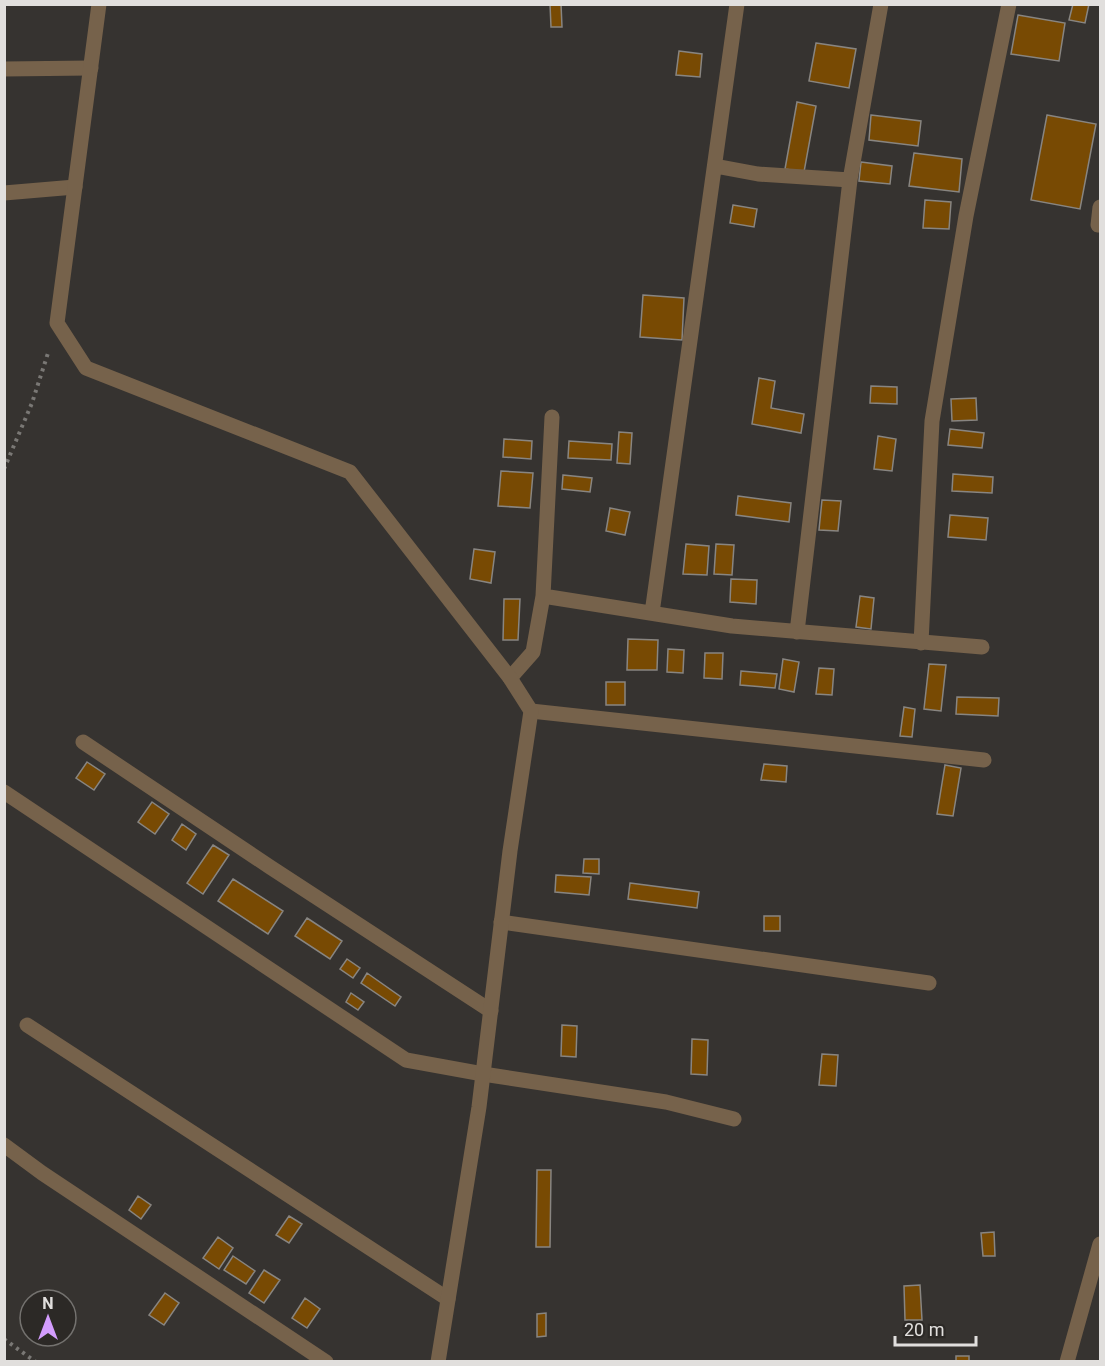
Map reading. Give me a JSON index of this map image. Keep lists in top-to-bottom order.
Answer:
{
  "scale_bar": "20 m",
  "north": "top"
}
